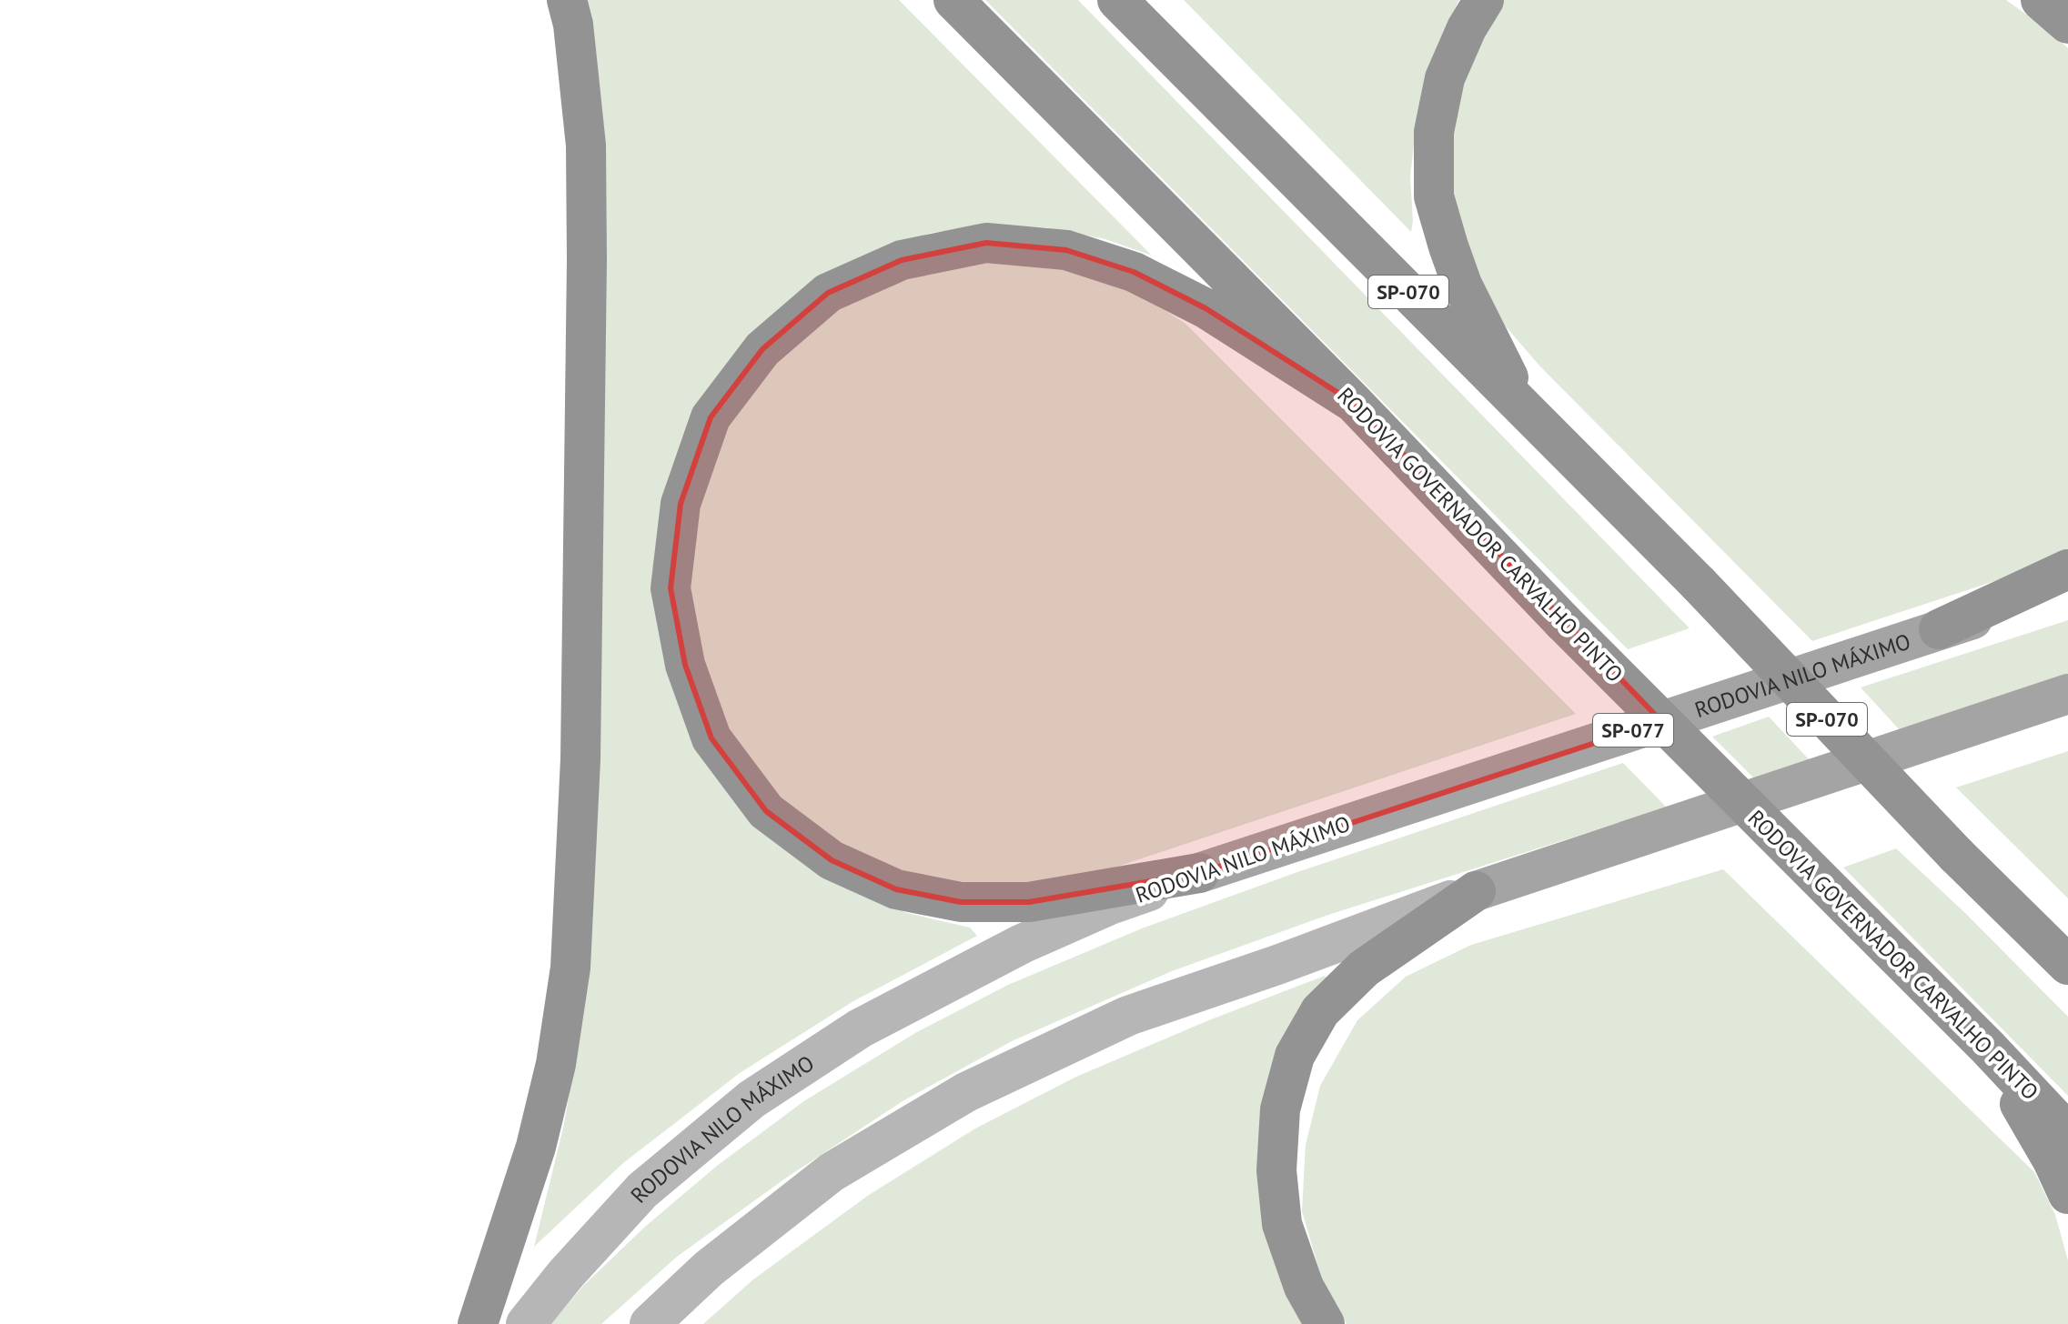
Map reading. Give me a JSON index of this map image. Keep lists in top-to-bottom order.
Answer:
{
  "streets": {
    "highway": ["SP-070", "RODOVIA GOVERNADOR CARVALHO PINTO"],
    "main road": ["RODOVIA NILO MÁXIMO", "SP-077"]
  }
}
